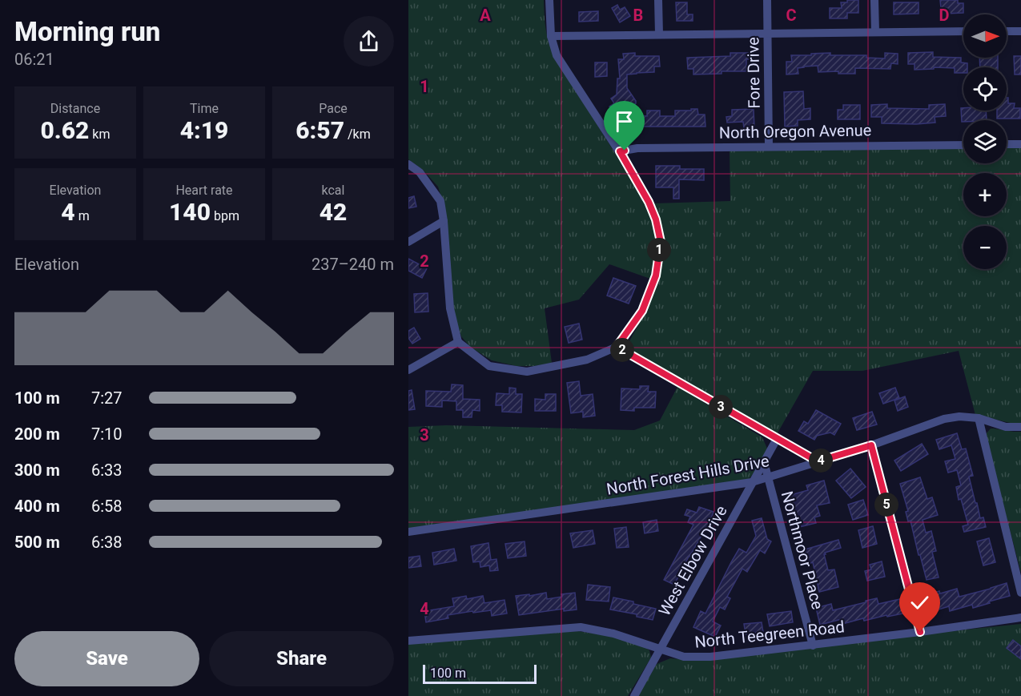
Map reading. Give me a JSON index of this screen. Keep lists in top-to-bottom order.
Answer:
{
  "streets": {
    "street": [
      "Fore Drive",
      "North Oregon Avenue",
      "North Forest Hills Drive",
      "Northmoor Place",
      "West Elbow Drive",
      "North Teegreen Road"
    ]
  },
  "crossings": [
    ["Fore Drive", "North Oregon Avenue"],
    ["North Forest Hills Drive", "Northmoor Place"],
    ["North Forest Hills Drive", "West Elbow Drive"],
    ["Northmoor Place", "West Elbow Drive"],
    ["Northmoor Place", "North Teegreen Road"],
    ["West Elbow Drive", "North Teegreen Road"]
  ],
  "scale_bar": "100 m",
  "north": "right",
  "page": {
    "heading": ["Morning run", "06:21"],
    "map_buttons": ["+", "−"],
    "stats": [
      ["Distance", "0.62 km"],
      ["Time", "4:19"],
      ["Pace", "6:57 /km"],
      ["Elevation", "4 m"],
      ["Heart rate", "140 bpm"],
      ["kcal", "42"]
    ],
    "pins": [
      "1",
      "2",
      "3",
      "4",
      "5"
    ],
    "chart": ["Elevation", "237–240 m"],
    "list": [
      {
        "name": "100 m",
        "note": "7:27"
      },
      {
        "name": "200 m",
        "note": "7:10"
      },
      {
        "name": "300 m",
        "note": "6:33"
      },
      {
        "name": "400 m",
        "note": "6:58"
      },
      {
        "name": "500 m",
        "note": "6:38"
      }
    ],
    "buttons": ["Save", "Share"],
    "scale": "100 m"
  },
  "grid": {
    "columns": [
      "A",
      "B",
      "C",
      "D"
    ],
    "rows": [
      "1",
      "2",
      "3",
      "4"
    ]
  }
}
